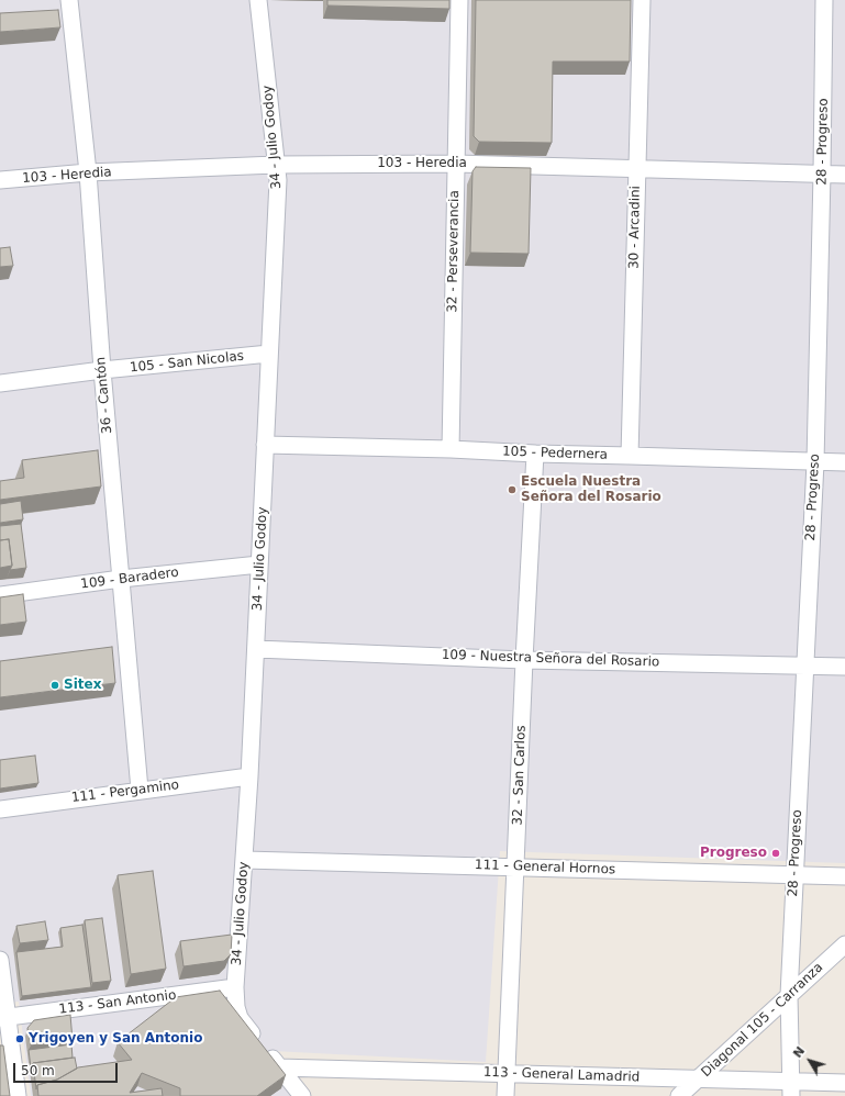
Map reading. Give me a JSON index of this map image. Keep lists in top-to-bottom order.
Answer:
{
  "streets": {
    "street": [
      "34 - Julio Godoy",
      "28 - Progreso",
      "103 - Heredia",
      "30 - Arcadini",
      "32 - Perseverancia",
      "105 - San Nicolas",
      "36 - Cantón",
      "105 - Pedernera",
      "109 - Baradero",
      "109 - Nuestra Señora del Rosario",
      "32 - San Carlos",
      "111 - Pergamino",
      "111 - General Hornos",
      "113 - San Antonio",
      "Diagonal 105 - Carranza",
      "113 - General Lamadrid"
    ]
  },
  "crossings": [
    ["34 - Julio Godoy", "103 - Heredia"],
    ["34 - Julio Godoy", "105 - San Nicolas"],
    ["34 - Julio Godoy", "105 - Pedernera"],
    ["34 - Julio Godoy", "109 - Baradero"],
    ["34 - Julio Godoy", "109 - Nuestra Señora del Rosario"],
    ["34 - Julio Godoy", "111 - Pergamino"],
    ["34 - Julio Godoy", "111 - General Hornos"],
    ["34 - Julio Godoy", "113 - San Antonio"],
    ["34 - Julio Godoy", "113 - General Lamadrid"],
    ["28 - Progreso", "103 - Heredia"],
    ["28 - Progreso", "105 - Pedernera"],
    ["28 - Progreso", "109 - Nuestra Señora del Rosario"],
    ["28 - Progreso", "111 - General Hornos"],
    ["28 - Progreso", "Diagonal 105 - Carranza"],
    ["28 - Progreso", "113 - General Lamadrid"],
    ["103 - Heredia", "30 - Arcadini"],
    ["103 - Heredia", "32 - Perseverancia"],
    ["103 - Heredia", "36 - Cantón"],
    ["30 - Arcadini", "105 - Pedernera"],
    ["32 - Perseverancia", "105 - Pedernera"],
    ["105 - San Nicolas", "36 - Cantón"],
    ["36 - Cantón", "109 - Baradero"],
    ["36 - Cantón", "111 - Pergamino"],
    ["105 - Pedernera", "32 - San Carlos"],
    ["109 - Nuestra Señora del Rosario", "32 - San Carlos"],
    ["32 - San Carlos", "111 - General Hornos"],
    ["32 - San Carlos", "113 - General Lamadrid"],
    ["Diagonal 105 - Carranza", "113 - General Lamadrid"]
  ],
  "places": [
    "Escuela Nuestra Señora del Rosario",
    "Sitex",
    "Progreso",
    "Yrigoyen y San Antonio"
  ],
  "scale_bar": "50 m",
  "north": "top left"
}
